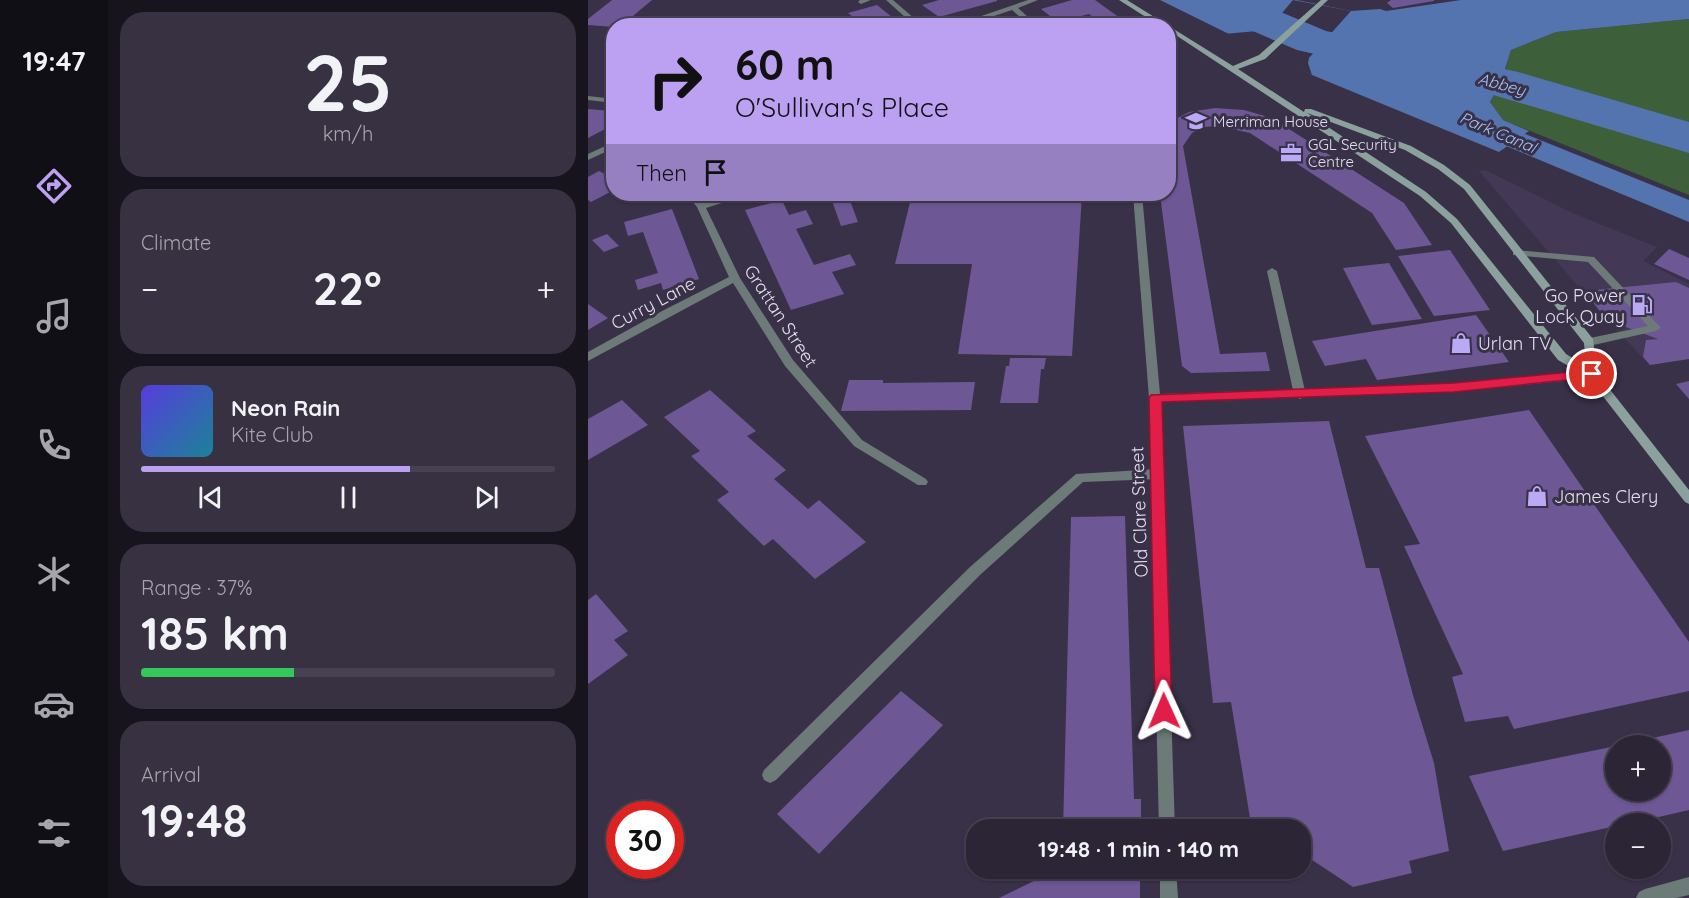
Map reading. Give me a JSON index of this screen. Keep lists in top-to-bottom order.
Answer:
{
  "streets": {
    "street": ["Curry Lane", "Grattan Street", "Old Clare Street"]
  },
  "crossings": [
    ["Curry Lane", "Grattan Street"]
  ],
  "water": ["Abbey", "Park Canal"],
  "places": {
    "school or university": ["Merriman House"],
    "office": ["GGL Security Centre"],
    "fuel station": ["Go Power Lock Quay"],
    "shop": ["Urlan TV", "James Clery"]
  },
  "page": {
    "tabs": "19:47",
    "tile": [
      ["25", "km/h"],
      "Climate",
      ["Range · 37%", "185 km"],
      ["Arrival", "19:48"]
    ],
    "turn": ["60 m", "O'Sullivan's Place"],
    "then": "Then",
    "heat": ["−", "22°", "+"],
    "song": ["Neon Rain", "Kite Club"],
    "map_buttons": ["+", "−"],
    "limit": "30",
    "trip": "19:48 · 1 min · 140 m"
  }
}
